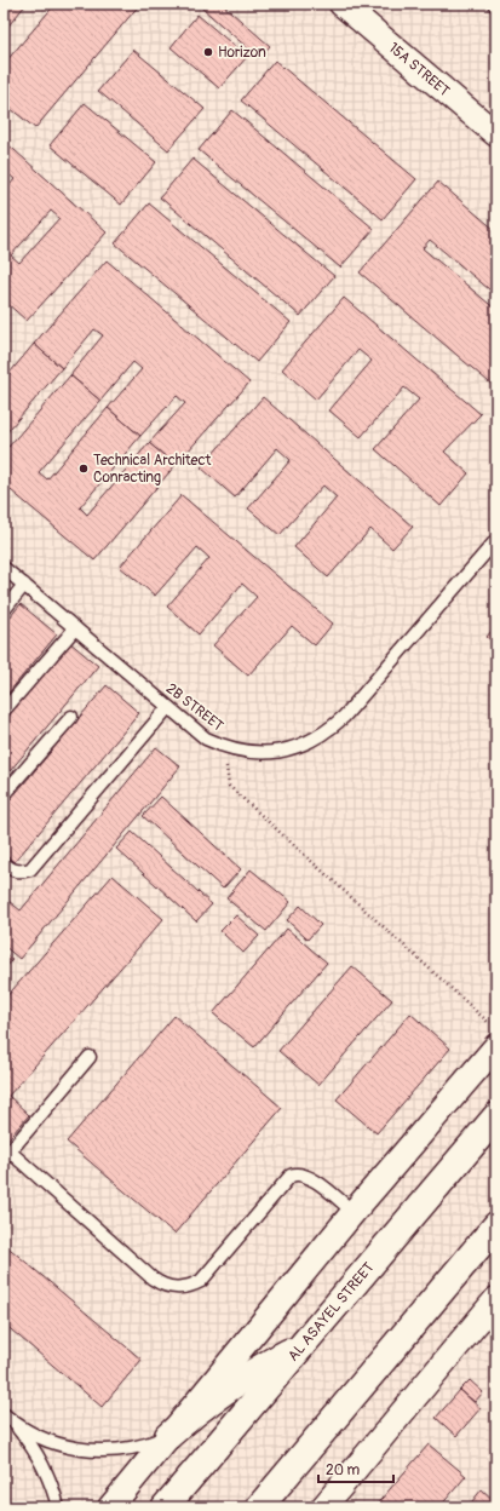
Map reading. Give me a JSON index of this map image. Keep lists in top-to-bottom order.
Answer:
{
  "streets": {
    "main road": ["AL ASAYEL STREET"],
    "street": ["15A STREET"],
    "lane": ["2B STREET"]
  },
  "places": ["Horizon", "Technical Architect Conracting"],
  "scale_bar": "20 m"
}
